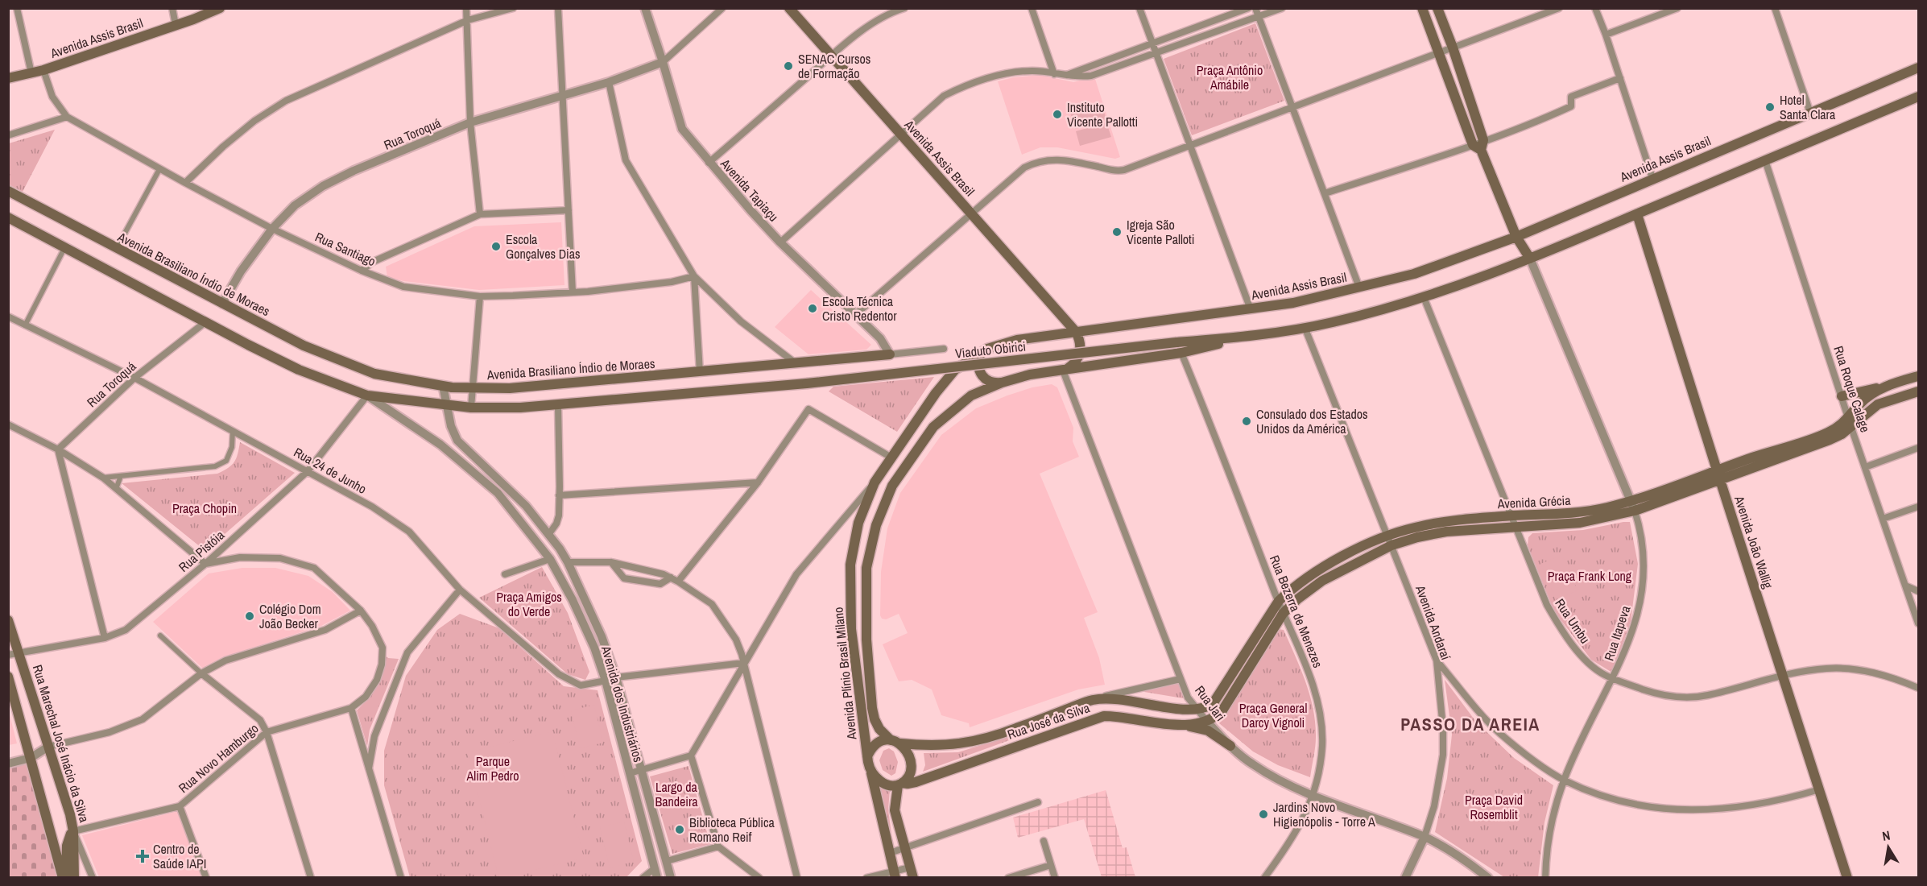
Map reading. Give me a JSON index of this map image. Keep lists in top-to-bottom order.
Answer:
{
  "streets": {
    "main road": [
      "Avenida Assis Brasil",
      "Avenida Brasiliano Índio de Moraes",
      "Viaduto Obirici",
      "Avenida Grécia",
      "Avenida João Wallig",
      "Avenida Plínio Brasil Milano",
      "Rua José da Silva",
      "Rua Marechal José Inácio da Silva"
    ],
    "street": [
      "Rua Toroquá",
      "Avenida Tapiaçu",
      "Rua Santiago",
      "Rua Roque Calage",
      "Rua 24 de Junho",
      "Rua Pistóia",
      "Rua Bezerra de Menezes",
      "Rua Umbu",
      "Avenida Andaraí",
      "Rua Itapeva",
      "Rua Jari",
      "Avenida dos Industriários",
      "Rua Novo Hamburgo"
    ]
  },
  "crossings": [
    ["Avenida Assis Brasil", "Rua Santiago"],
    ["Avenida Assis Brasil", "Avenida Plínio Brasil Milano"],
    ["Rua Toroquá", "Avenida Tapiaçu"],
    ["Rua Toroquá", "Rua Santiago"],
    ["Rua Toroquá", "Avenida Brasiliano Índio de Moraes"],
    ["Rua Toroquá", "Rua 24 de Junho"],
    ["Avenida Tapiaçu", "Avenida Brasiliano Índio de Moraes"],
    ["Avenida Brasiliano Índio de Moraes", "Avenida dos Industriários"],
    ["Rua Roque Calage", "Avenida Grécia"],
    ["Rua 24 de Junho", "Rua Pistóia"],
    ["Rua 24 de Junho", "Avenida dos Industriários"],
    ["Avenida Grécia", "Avenida João Wallig"],
    ["Avenida Grécia", "Rua Bezerra de Menezes"],
    ["Avenida Grécia", "Rua Umbu"],
    ["Avenida Grécia", "Avenida Andaraí"],
    ["Avenida Grécia", "Rua Itapeva"],
    ["Avenida Grécia", "Rua Jari"],
    ["Avenida Grécia", "Rua José da Silva"],
    ["Avenida João Wallig", "Rua Umbu"],
    ["Rua Pistóia", "Avenida dos Industriários"],
    ["Rua Pistóia", "Rua Marechal José Inácio da Silva"],
    ["Rua Pistóia", "Rua Novo Hamburgo"],
    ["Rua Bezerra de Menezes", "Rua Jari"],
    ["Rua Umbu", "Rua Itapeva"],
    ["Avenida Andaraí", "Rua Jari"],
    ["Avenida Plínio Brasil Milano", "Rua Jari"],
    ["Avenida Plínio Brasil Milano", "Rua José da Silva"],
    ["Rua Jari", "Rua José da Silva"],
    ["Rua Marechal José Inácio da Silva", "Rua Novo Hamburgo"]
  ],
  "districts": ["PASSO DA AREIA"],
  "parks": [
    "Praça Antônio Amábile",
    "Praça Chopin",
    "Praça Frank Long",
    "Praça Amigos do Verde",
    "Praça General Darcy Vignoli",
    "Parque Alim Pedro",
    "Largo da Bandeira",
    "Praça David Rosemblit"
  ],
  "places": {
    "other": [
      "SENAC Cursos de Formação",
      "Hotel Santa Clara",
      "Instituto Vicente Pallotti",
      "Igreja São Vicente Palloti",
      "Escola Gonçalves Dias",
      "Escola Técnica Cristo Redentor",
      "Consulado dos Estados Unidos da América",
      "Colégio Dom João Becker",
      "Jardins Novo Higienópolis - Torre A",
      "Biblioteca Pública Romano Reif"
    ],
    "health": ["Centro de Saúde IAPI"]
  },
  "north": "top"
}
